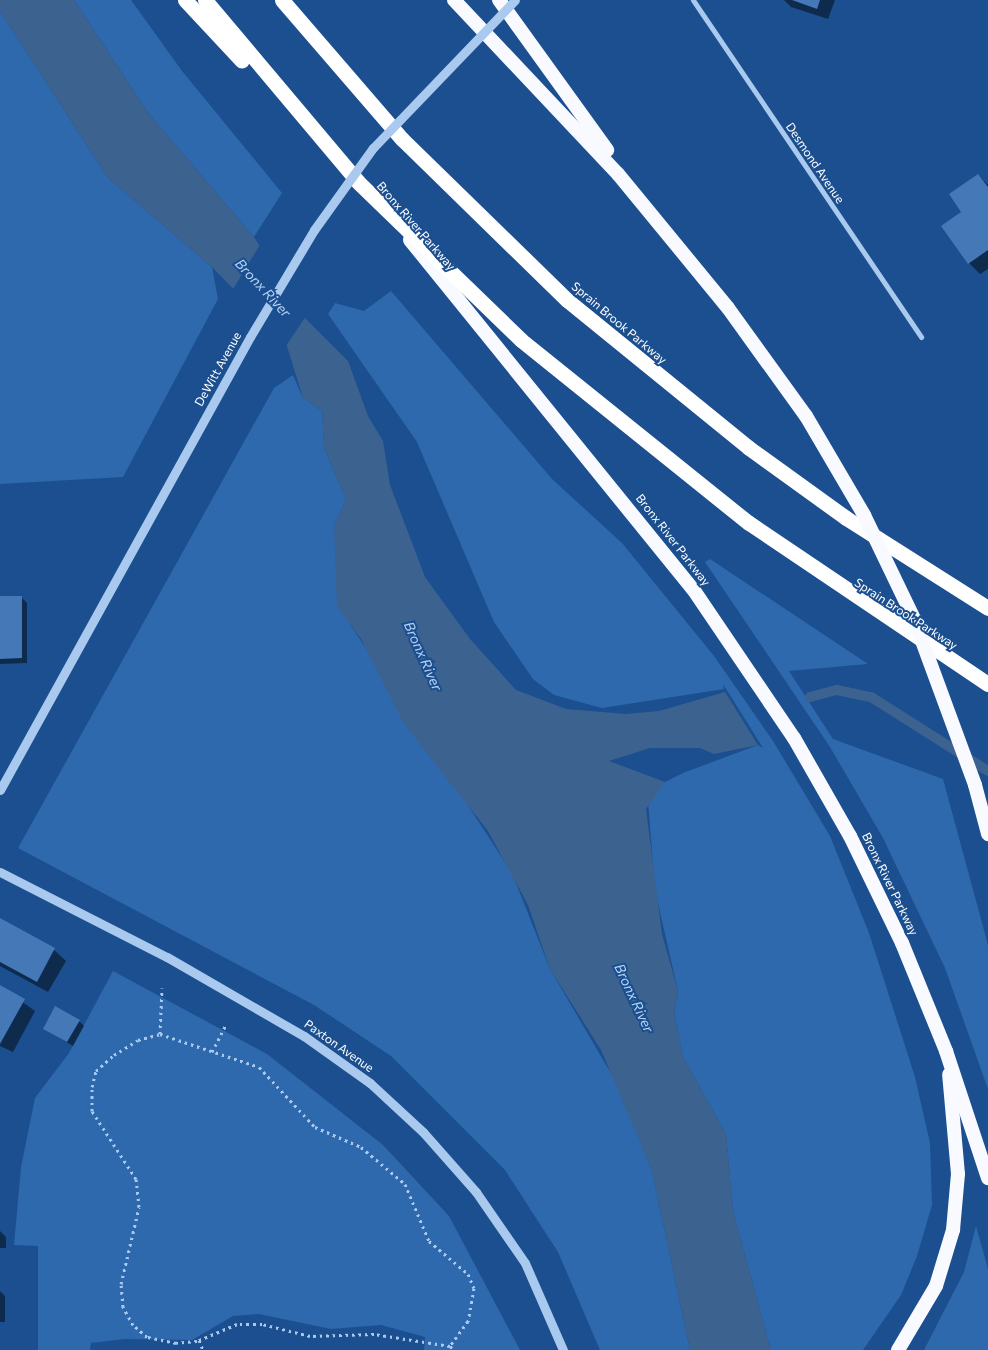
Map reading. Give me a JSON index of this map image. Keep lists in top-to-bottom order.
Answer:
{
  "streets": {
    "highway": ["Bronx River Parkway", "Sprain Brook Parkway"],
    "street": ["Desmond Avenue", "DeWitt Avenue", "Paxton Avenue"]
  },
  "crossings": [
    ["Bronx River Parkway", "Sprain Brook Parkway"]
  ],
  "water": ["Bronx River"]
}
